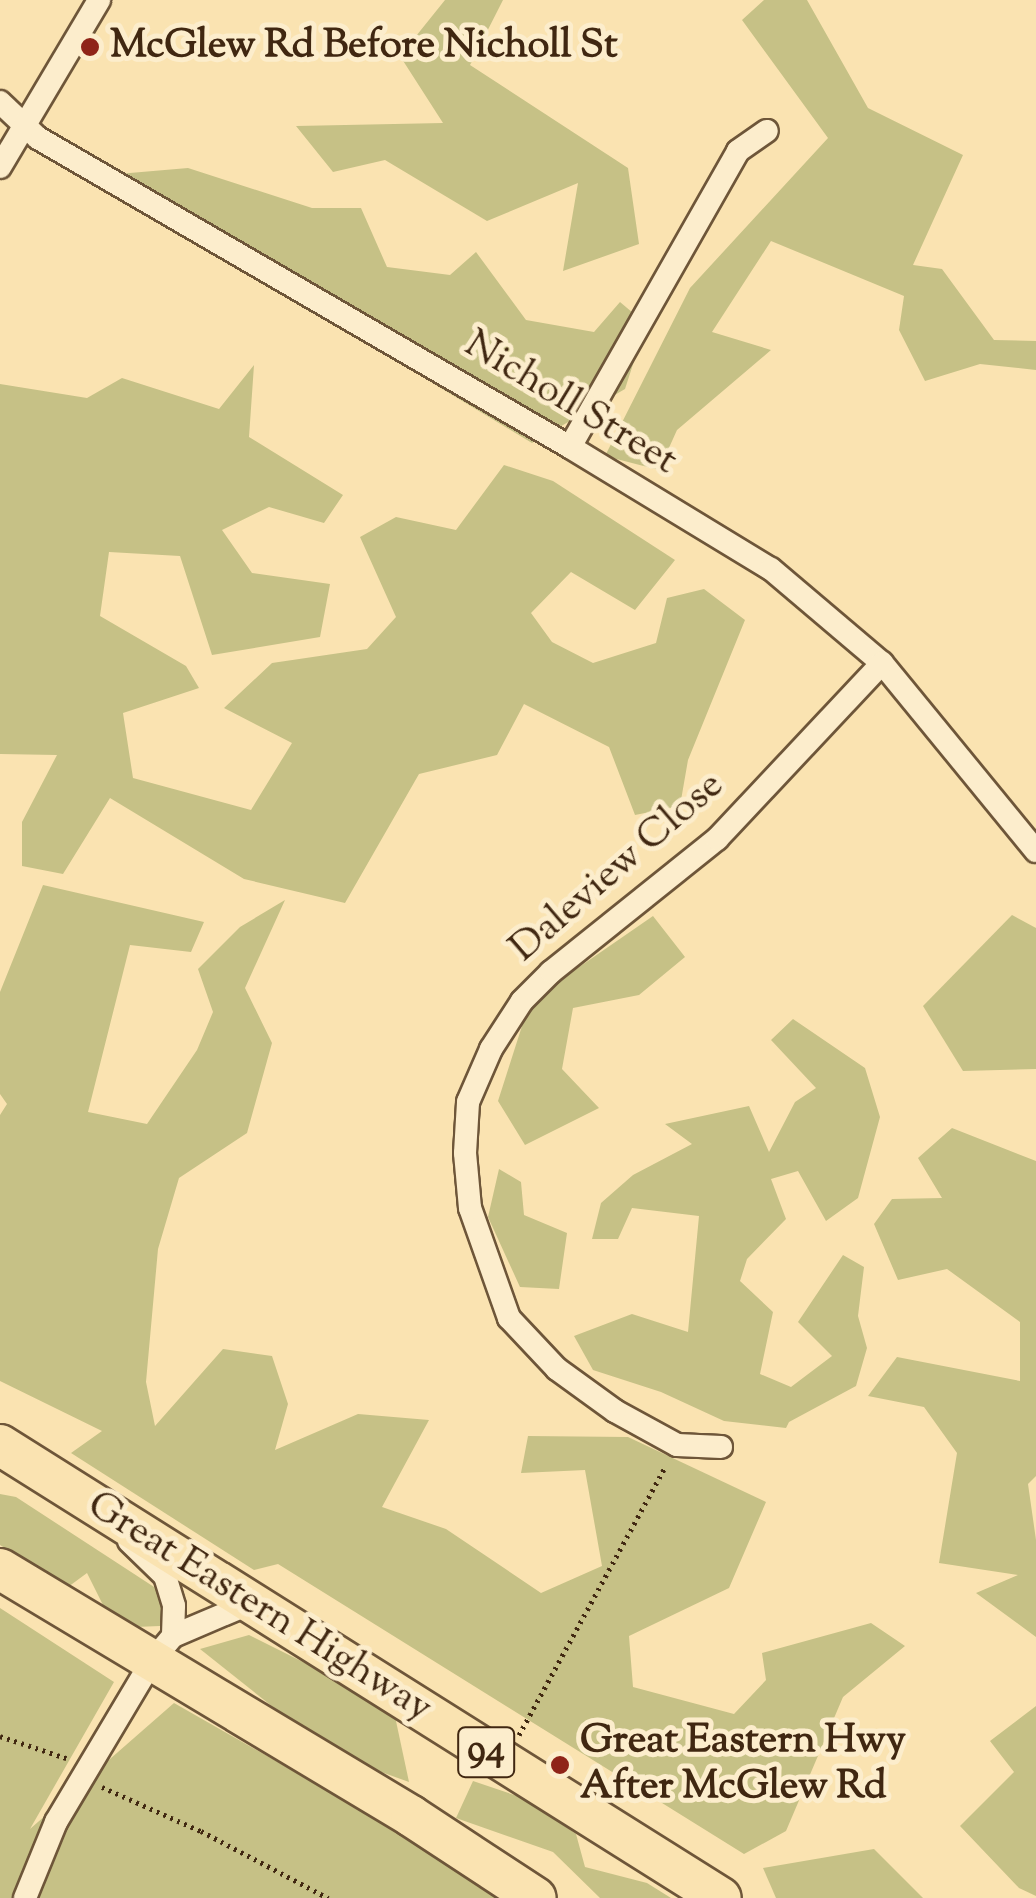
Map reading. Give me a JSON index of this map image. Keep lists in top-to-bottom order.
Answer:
{
  "streets": {
    "highway": ["Great Eastern Highway", "94"],
    "street": ["Nicholl Street", "Daleview Close"]
  },
  "crossings": [
    ["Nicholl Street", "Daleview Close"]
  ],
  "places": ["McGlew Rd Before Nicholl St", "Great Eastern Hwy After McGlew Rd"]
}
